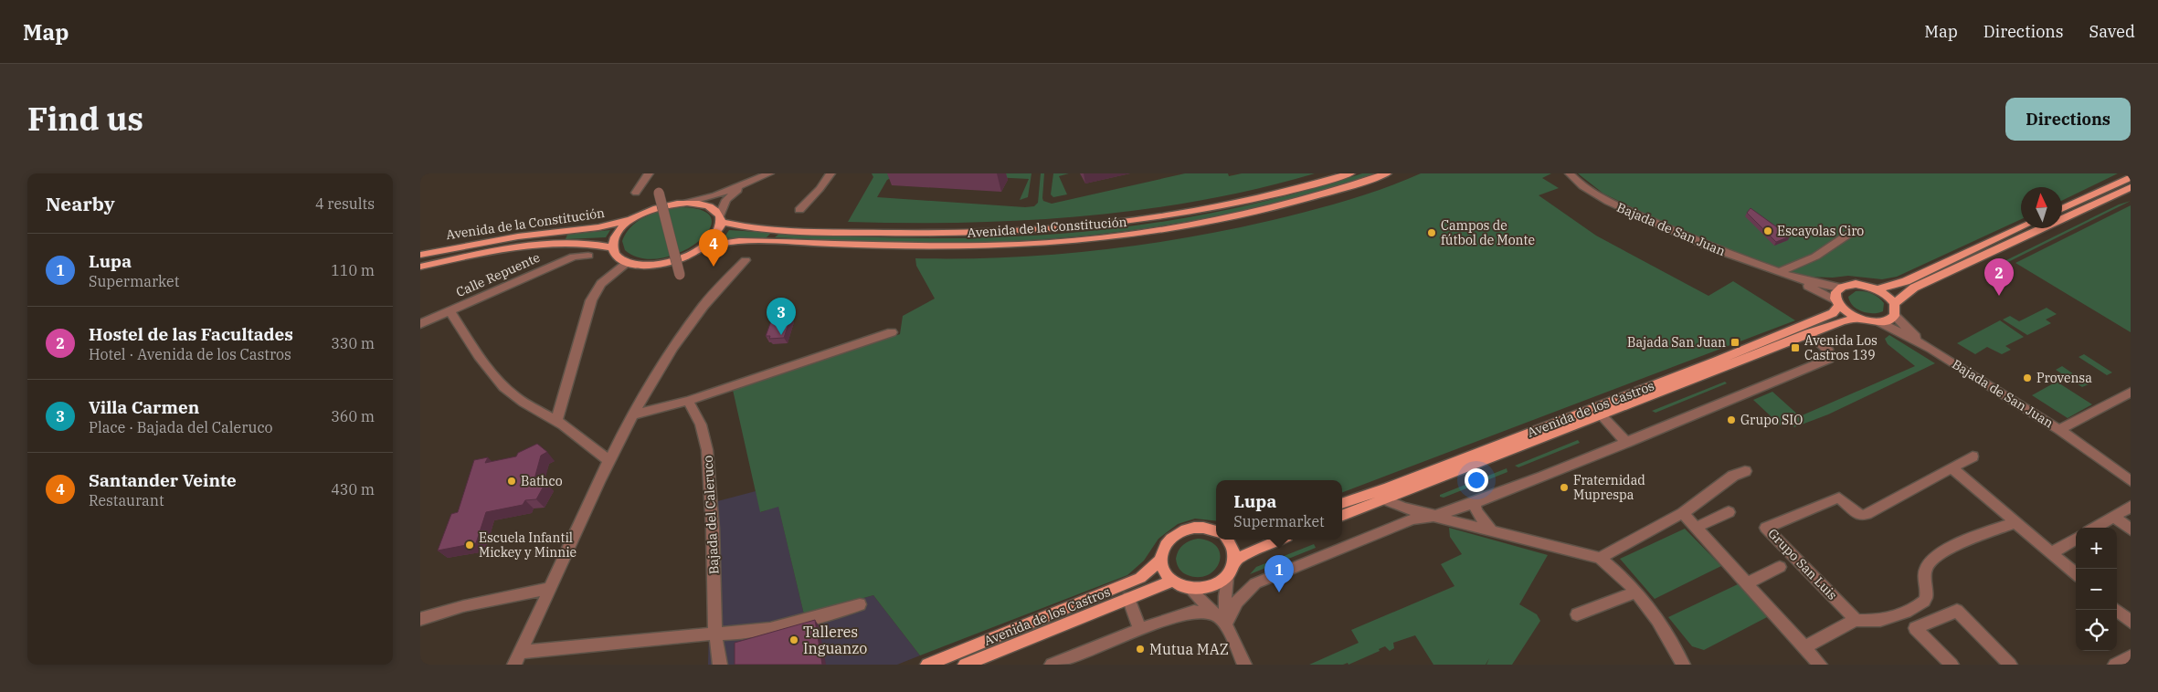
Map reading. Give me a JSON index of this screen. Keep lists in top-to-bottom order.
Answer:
{
  "streets": {
    "main road": ["Avenida de la Constitución", "Avenida de los Castros"],
    "street": [
      "Bajada de San Juan",
      "Calle Repuente",
      "Bajada del Caleruco",
      "Grupo San Luis"
    ]
  },
  "crossings": [
    ["Bajada de San Juan", "Avenida de los Castros"]
  ],
  "places": {
    "other": [
      "Escayolas Ciro",
      "Campos de fútbol de Monte",
      "Provensa",
      "Grupo SIO",
      "Bathco",
      "Fraternidad Muprespa",
      "Escuela Infantil Mickey y Minnie",
      "Talleres Inguanzo",
      "Mutua MAZ"
    ],
    "transit": ["Bajada San Juan", "Avenida Los Castros 139"]
  },
  "north": "top",
  "page": {
    "header": "Map",
    "nav": ["Map", "Directions", "Saved"],
    "title": "Find us",
    "buttons": "Directions",
    "heading": ["Nearby", "4 results"],
    "pins": [
      "4",
      "2",
      "3",
      "1"
    ],
    "list": [
      {
        "mark": "1",
        "name": "Lupa",
        "note": "Supermarket",
        "value": "110 m"
      },
      {
        "mark": "2",
        "name": "Hostel de las Facultades",
        "note": "Hotel · Avenida de los Castros",
        "value": "330 m"
      },
      {
        "mark": "3",
        "name": "Villa Carmen",
        "note": "Place · Bajada del Caleruco",
        "value": "360 m"
      },
      {
        "mark": "4",
        "name": "Santander Veinte",
        "note": "Restaurant",
        "value": "430 m"
      }
    ],
    "popup": ["Lupa", "Supermarket"],
    "map_buttons": ["+", "−"]
  }
}
